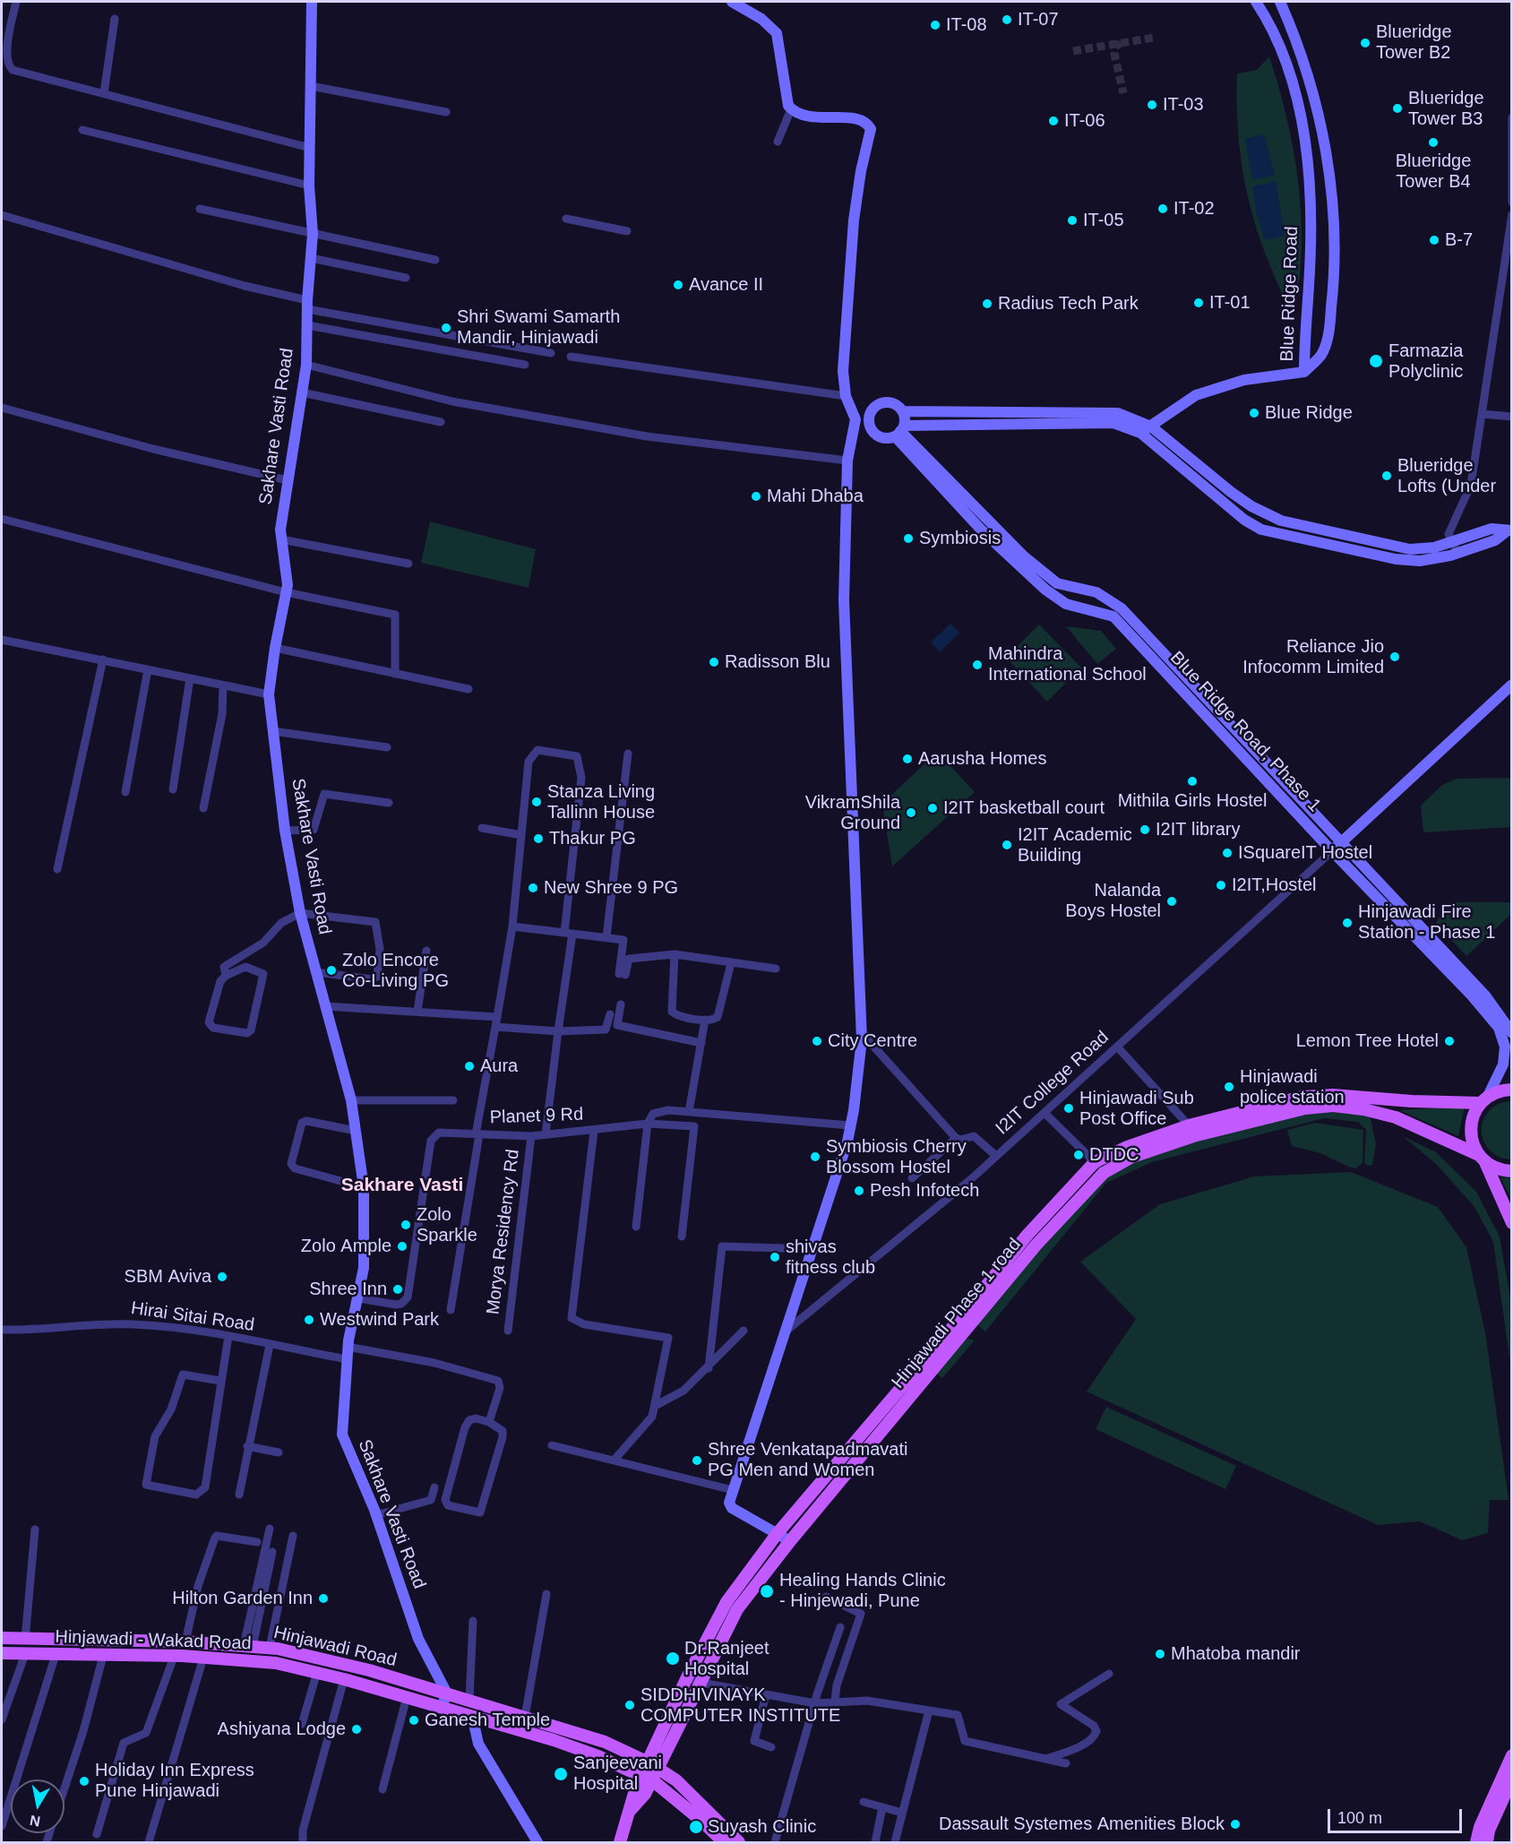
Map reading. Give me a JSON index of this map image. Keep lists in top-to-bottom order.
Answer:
{
  "streets": {
    "main road": ["Hinjawadi Phase 1 road", "Hinjawadi - Wakad Road", "Hinjawadi Road"],
    "street": [
      "Blue Ridge Road",
      "Sakhare Vasti Road",
      "Blue Ridge Road, Phase 1",
      "I2IT College Road",
      "Planet 9 Rd",
      "Morya Residency Rd",
      "Hirai Sitai Road"
    ]
  },
  "crossings": [
    ["Sakhare Vasti Road", "Planet 9 Rd"],
    ["Sakhare Vasti Road", "Hirai Sitai Road"],
    ["Sakhare Vasti Road", "Hinjawadi Road"],
    ["Blue Ridge Road, Phase 1", "I2IT College Road"],
    ["Blue Ridge Road, Phase 1", "Hinjawadi Phase 1 road"],
    ["Planet 9 Rd", "Morya Residency Rd"],
    ["Hinjawadi Phase 1 road", "Hinjawadi - Wakad Road"],
    ["Hinjawadi Phase 1 road", "Hinjawadi Road"]
  ],
  "districts": ["Sakhare Vasti"],
  "places": [
    "IT-07",
    "IT-08",
    "Blueridge Tower B2",
    "IT-03",
    "Blueridge Tower B3",
    "IT-06",
    "Blueridge Tower B4",
    "IT-02",
    "IT-05",
    "B-7",
    "Avance II",
    "IT-01",
    "Radius Tech Park",
    "Shri Swami Samarth Mandir, Hinjawadi",
    "Farmazia Polyclinic",
    "Blue Ridge",
    "Blueridge Lofts (Under",
    "Mahi Dhaba",
    "Symbiosis",
    "Reliance Jio Infocomm Limited",
    "Radisson Blu",
    "Mahindra International School",
    "Aarusha Homes",
    "Mithila Girls Hostel",
    "Stanza Living Tallinn House",
    "I2IT basketball court",
    "VikramShila Ground",
    "I2IT library",
    "Thakur PG",
    "I2IT Academic Building",
    "ISquareIT Hostel",
    "I2IT,Hostel",
    "New Shree 9 PG",
    "Nalanda Boys Hostel",
    "Hinjawadi Fire Station - Phase 1",
    "Zolo Encore Co-Living PG",
    "City Centre",
    "Lemon Tree Hotel",
    "Aura",
    "Hinjawadi police station",
    "Hinjawadi Sub Post Office",
    "DTDC",
    "Symbiosis Cherry Blossom Hostel",
    "Pesh Infotech",
    "Zolo Sparkle",
    "Zolo Ample",
    "shivas fitness club",
    "SBM Aviva",
    "Shree Inn",
    "Westwind Park",
    "Shree Venkatapadmavati PG Men and Women",
    "Healing Hands Clinic - Hinjewadi, Pune",
    "Hilton Garden Inn",
    "Mhatoba mandir",
    "Dr.Ranjeet Hospital",
    "SIDDHIVINAYK COMPUTER INSTITUTE",
    "Ganesh Temple",
    "Ashiyana Lodge",
    "Sanjeevani Hospital",
    "Holiday Inn Express Pune Hinjawadi",
    "Dassault Systemes Amenities Block",
    "Suyash Clinic"
  ],
  "scale_bar": "100 m",
  "north": "bottom"
}
